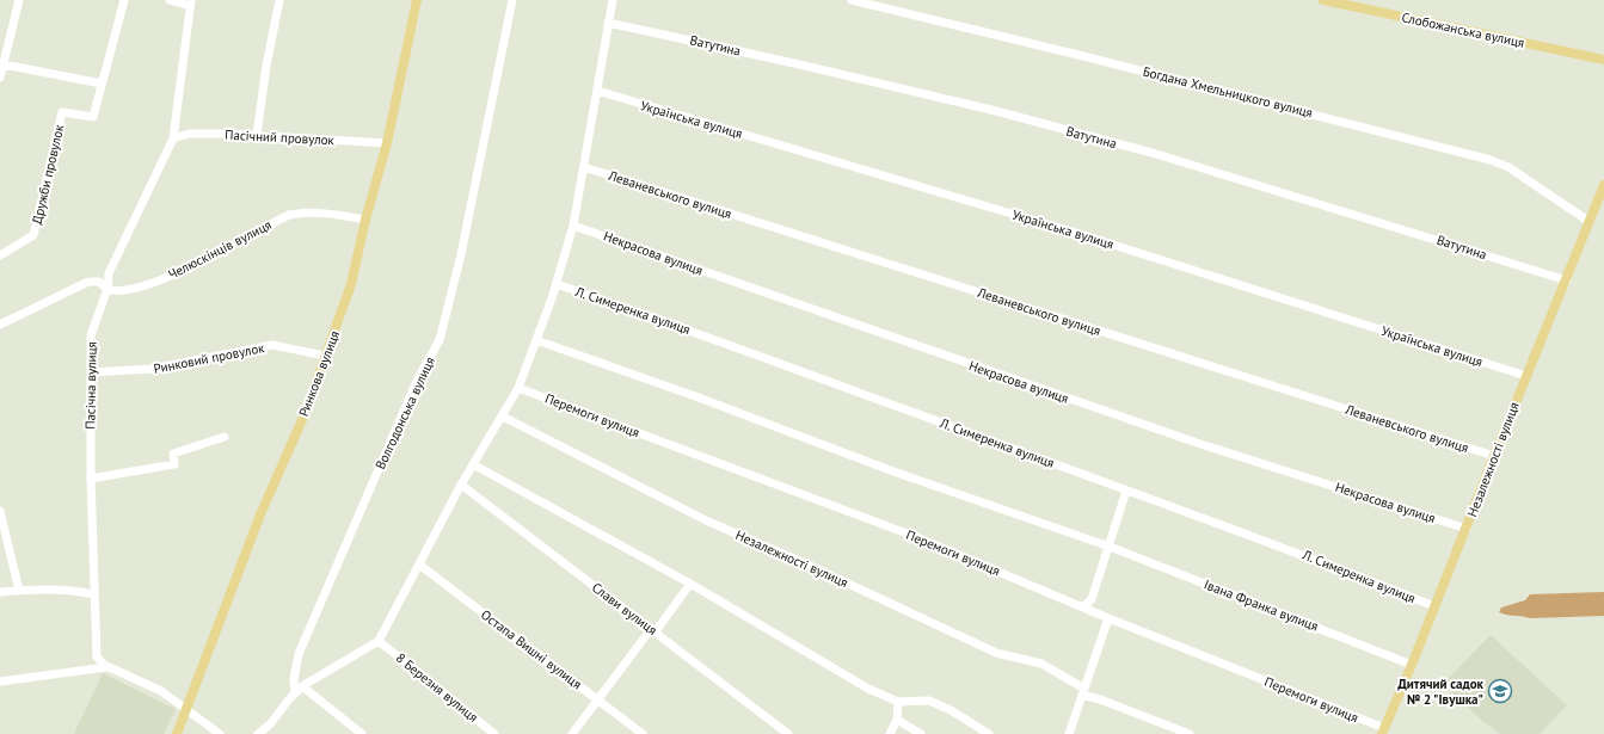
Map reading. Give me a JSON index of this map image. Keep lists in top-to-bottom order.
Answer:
{
  "streets": {
    "main road": ["Слобожанська вулиця", "Ринкова вулиця", "Незалежності вулиця"],
    "street": [
      "Ватутина",
      "Богдана Хмельницкого вулиця",
      "Українська вулиця",
      "Пасічний провулок",
      "Дружби провулок",
      "Леваневського вулиця",
      "Челюскінців вулиця",
      "Некрасова вулиця",
      "Л. Симеренка вулиця",
      "Ринковий провулок",
      "Пасічна вулиця",
      "Волгодонська вулиця",
      "Перемоги вулиця",
      "Івана Франка вулиця",
      "Слави вулиця",
      "Остапа Вишні вулиця",
      "8 Березня вулиця"
    ]
  },
  "crossings": [
    ["Ватутина", "Незалежності вулиця"],
    ["Богдана Хмельницкого вулиця", "Незалежності вулиця"],
    ["Українська вулиця", "Незалежності вулиця"],
    ["Пасічний провулок", "Ринкова вулиця"],
    ["Пасічний провулок", "Пасічна вулиця"],
    ["Леваневського вулиця", "Незалежності вулиця"],
    ["Челюскінців вулиця", "Ринкова вулиця"],
    ["Челюскінців вулиця", "Пасічна вулиця"],
    ["Некрасова вулиця", "Незалежності вулиця"],
    ["Л. Симеренка вулиця", "Незалежності вулиця"],
    ["Ринковий провулок", "Ринкова вулиця"],
    ["Ринковий провулок", "Пасічна вулиця"],
    ["Перемоги вулиця", "Незалежності вулиця"],
    ["Незалежності вулиця", "Івана Франка вулиця"]
  ],
  "places": {
    "school or university": ["Дитячий садок № 2 \"Івушка\""]
  }
}
